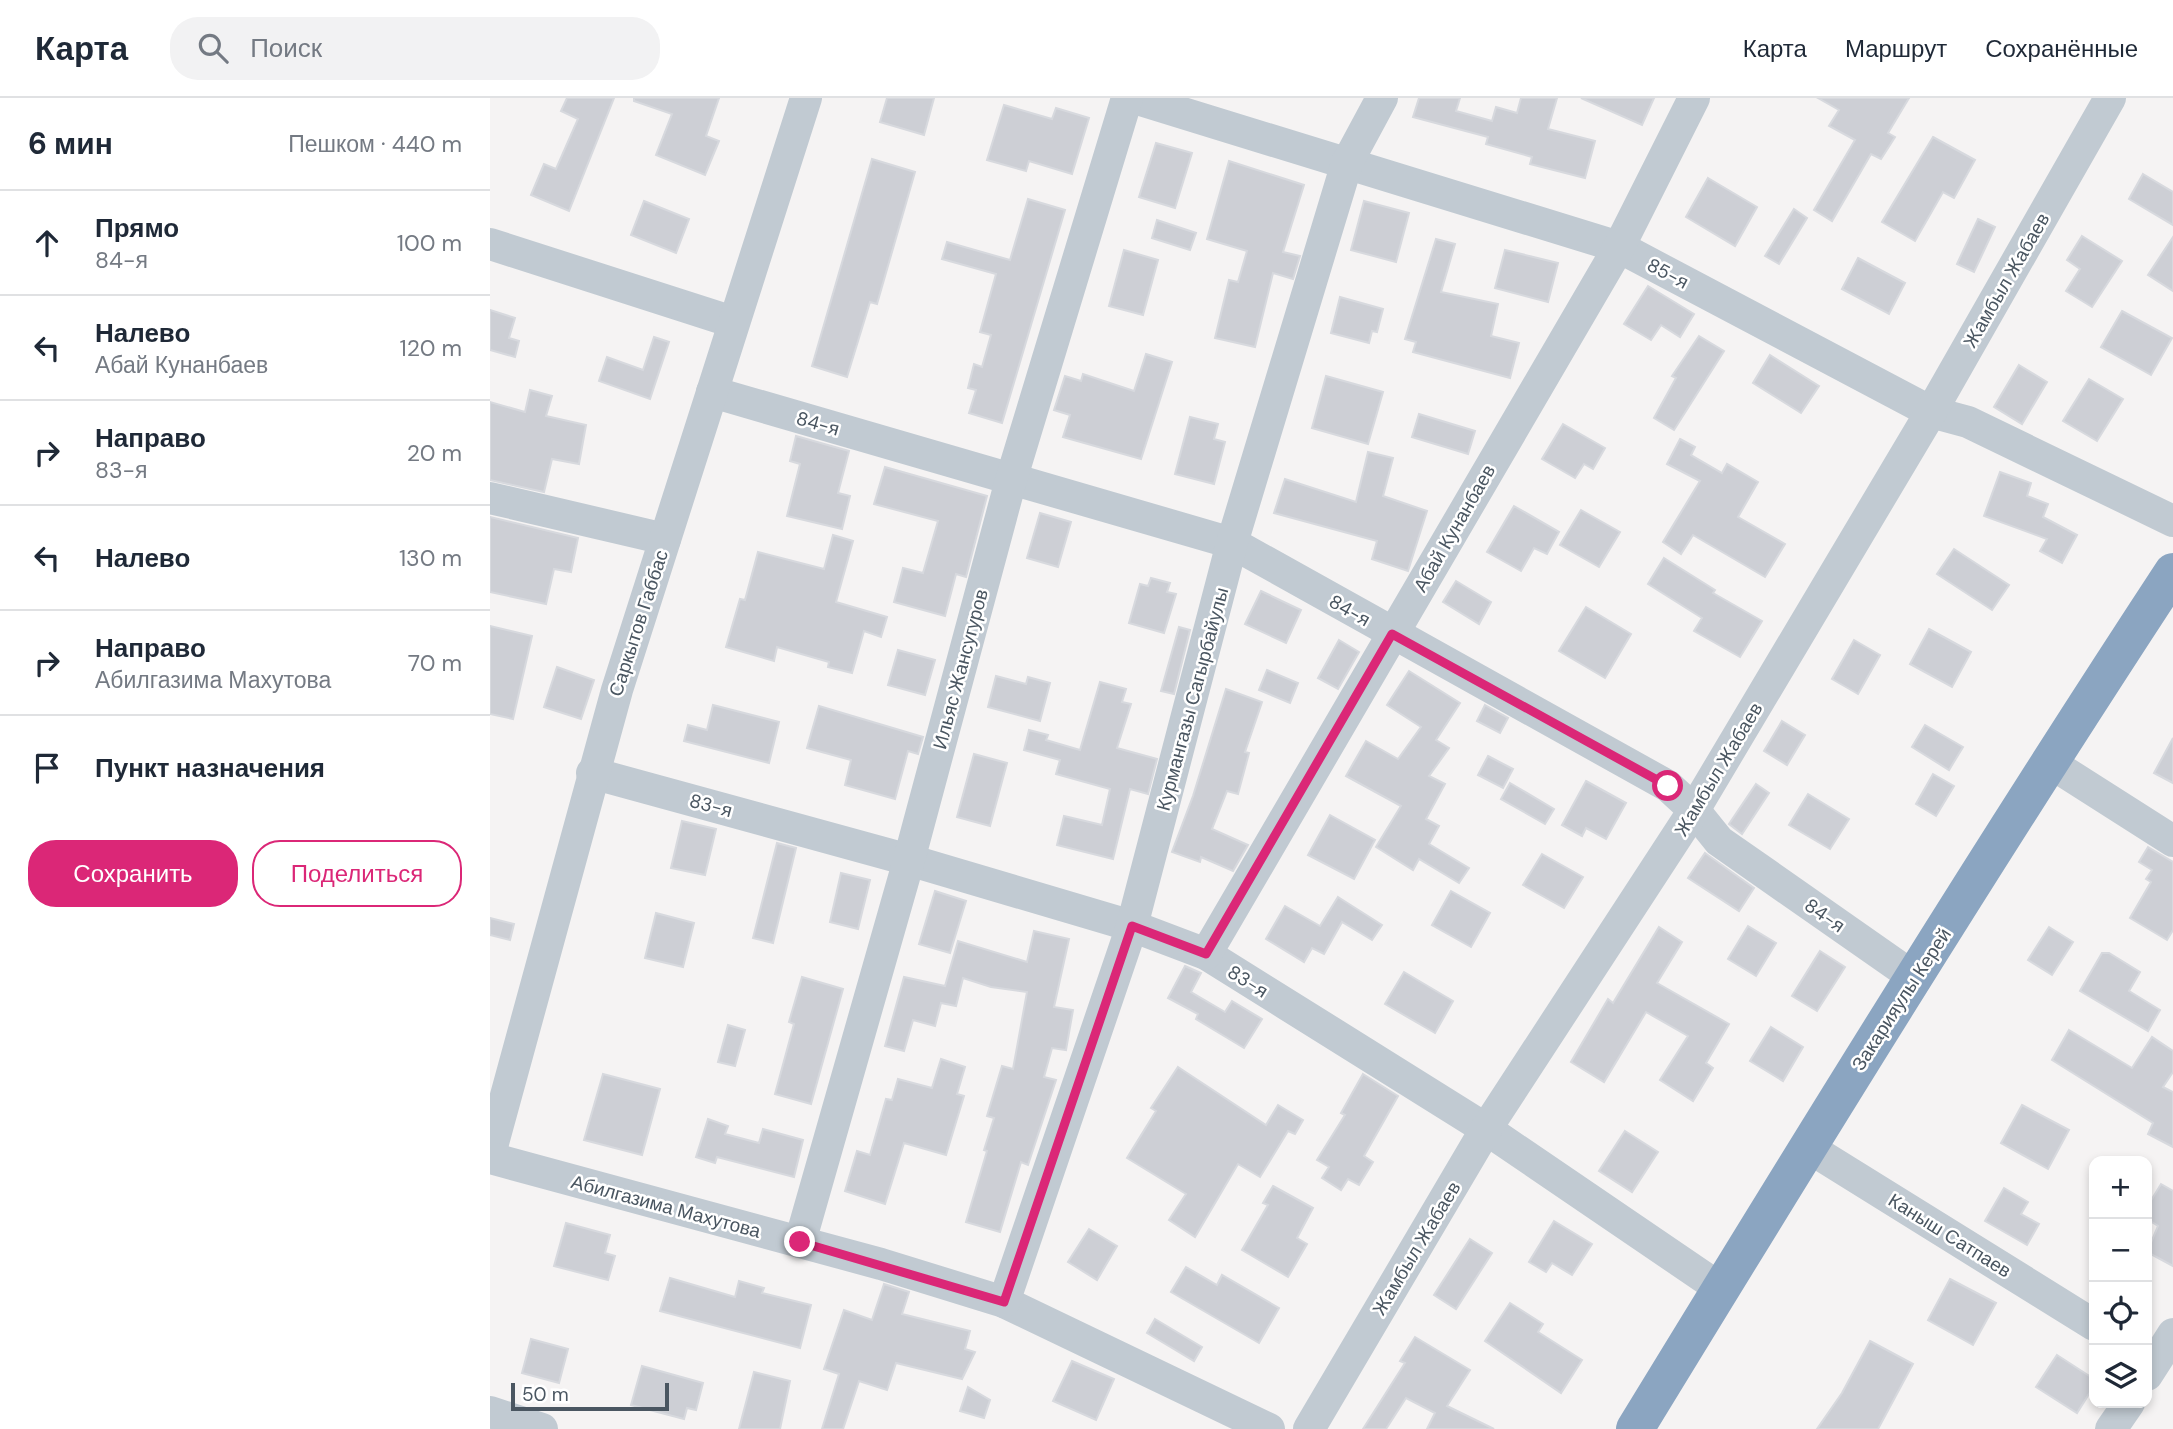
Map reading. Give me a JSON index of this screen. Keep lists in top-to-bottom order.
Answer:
{
  "streets": {
    "highway": ["Закарияулы Керей"],
    "street": [
      "85-я",
      "Жамбыл Жабаев",
      "84-я",
      "Абай Кунанбаев",
      "Саркытов Габбас",
      "Ильяс Жансугуров",
      "Курмангазы Сагырбайулы",
      "83-я",
      "Абилгазима Махутова",
      "Каныш Сатпаев"
    ]
  },
  "crossings": [
    ["85-я", "Жамбыл Жабаев"],
    ["85-я", "Абай Кунанбаев"],
    ["85-я", "Курмангазы Сагырбайулы"],
    ["Жамбыл Жабаев", "84-я"],
    ["Жамбыл Жабаев", "83-я"],
    ["84-я", "Абай Кунанбаев"],
    ["84-я", "Саркытов Габбас"],
    ["84-я", "Ильяс Жансугуров"],
    ["84-я", "Курмангазы Сагырбайулы"],
    ["84-я", "Закарияулы Керей"],
    ["Абай Кунанбаев", "83-я"],
    ["Саркытов Габбас", "83-я"],
    ["Саркытов Габбас", "Абилгазима Махутова"],
    ["Ильяс Жансугуров", "83-я"],
    ["Ильяс Жансугуров", "Абилгазима Махутова"],
    ["Курмангазы Сагырбайулы", "83-я"],
    ["Курмангазы Сагырбайулы", "Абилгазима Махутова"],
    ["83-я", "Закарияулы Керей"],
    ["Закарияулы Керей", "Каныш Сатпаев"]
  ],
  "scale_bar": "50 m",
  "page": {
    "header": "Карта",
    "search": "Поиск",
    "nav": ["Карта", "Маршрут", "Сохранённые"],
    "heading": ["6 мин", "Пешком · 440 m"],
    "list": [
      ["Прямо", "84-я", "100 m"],
      ["Налево", "Абай Кунанбаев", "120 m"],
      ["Направо", "83-я", "20 m"],
      ["Налево", "130 m"],
      ["Направо", "Абилгазима Махутова", "70 m"],
      "Пункт назначения"
    ],
    "buttons": ["Сохранить", "Поделиться"],
    "map_buttons": ["+", "−"],
    "scale": "50 m"
  }
}
